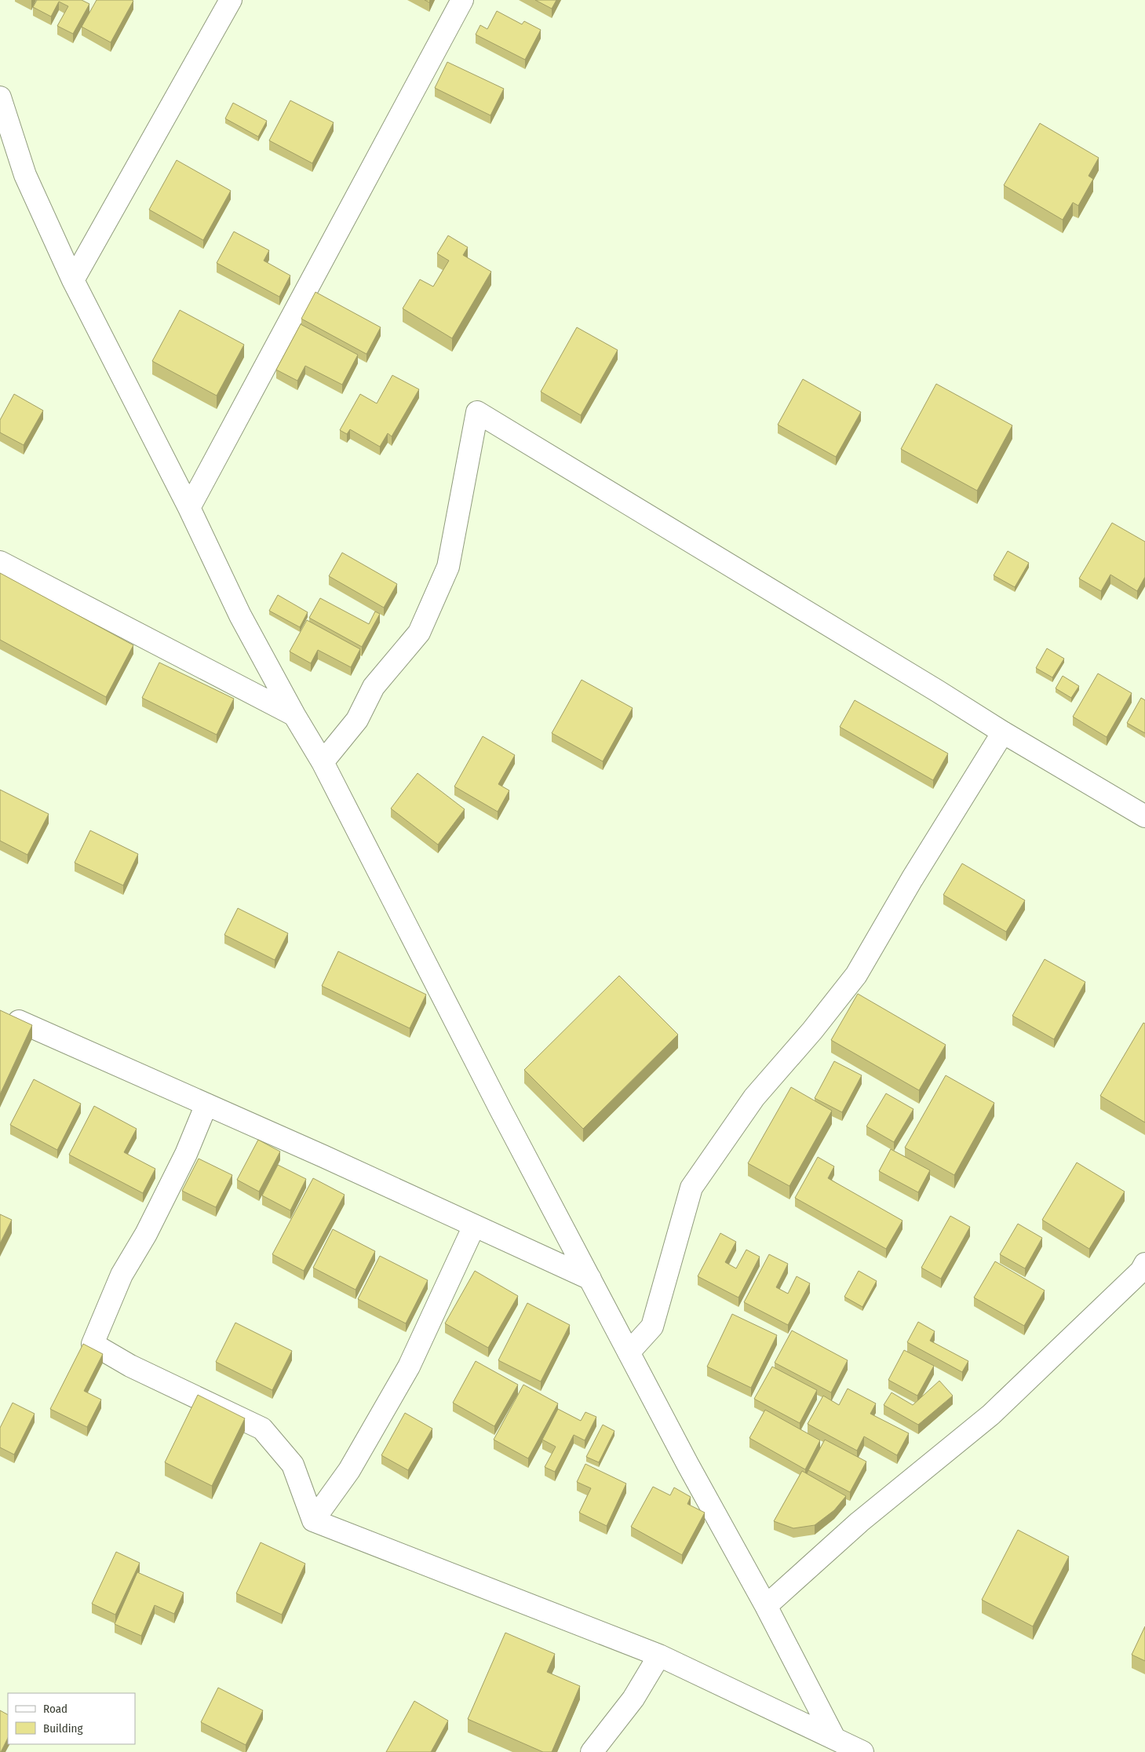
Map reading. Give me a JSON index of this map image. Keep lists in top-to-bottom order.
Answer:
{
  "legend": ["Road", "Building"]
}
